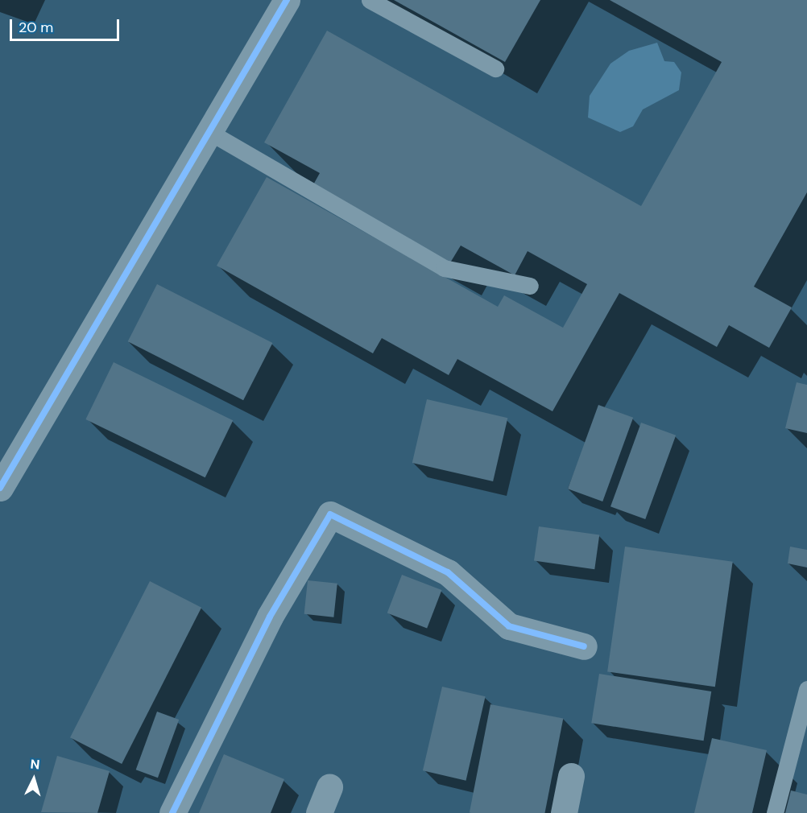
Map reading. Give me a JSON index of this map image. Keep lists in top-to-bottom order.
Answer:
{
  "scale_bar": "20 m",
  "north": "top"
}
